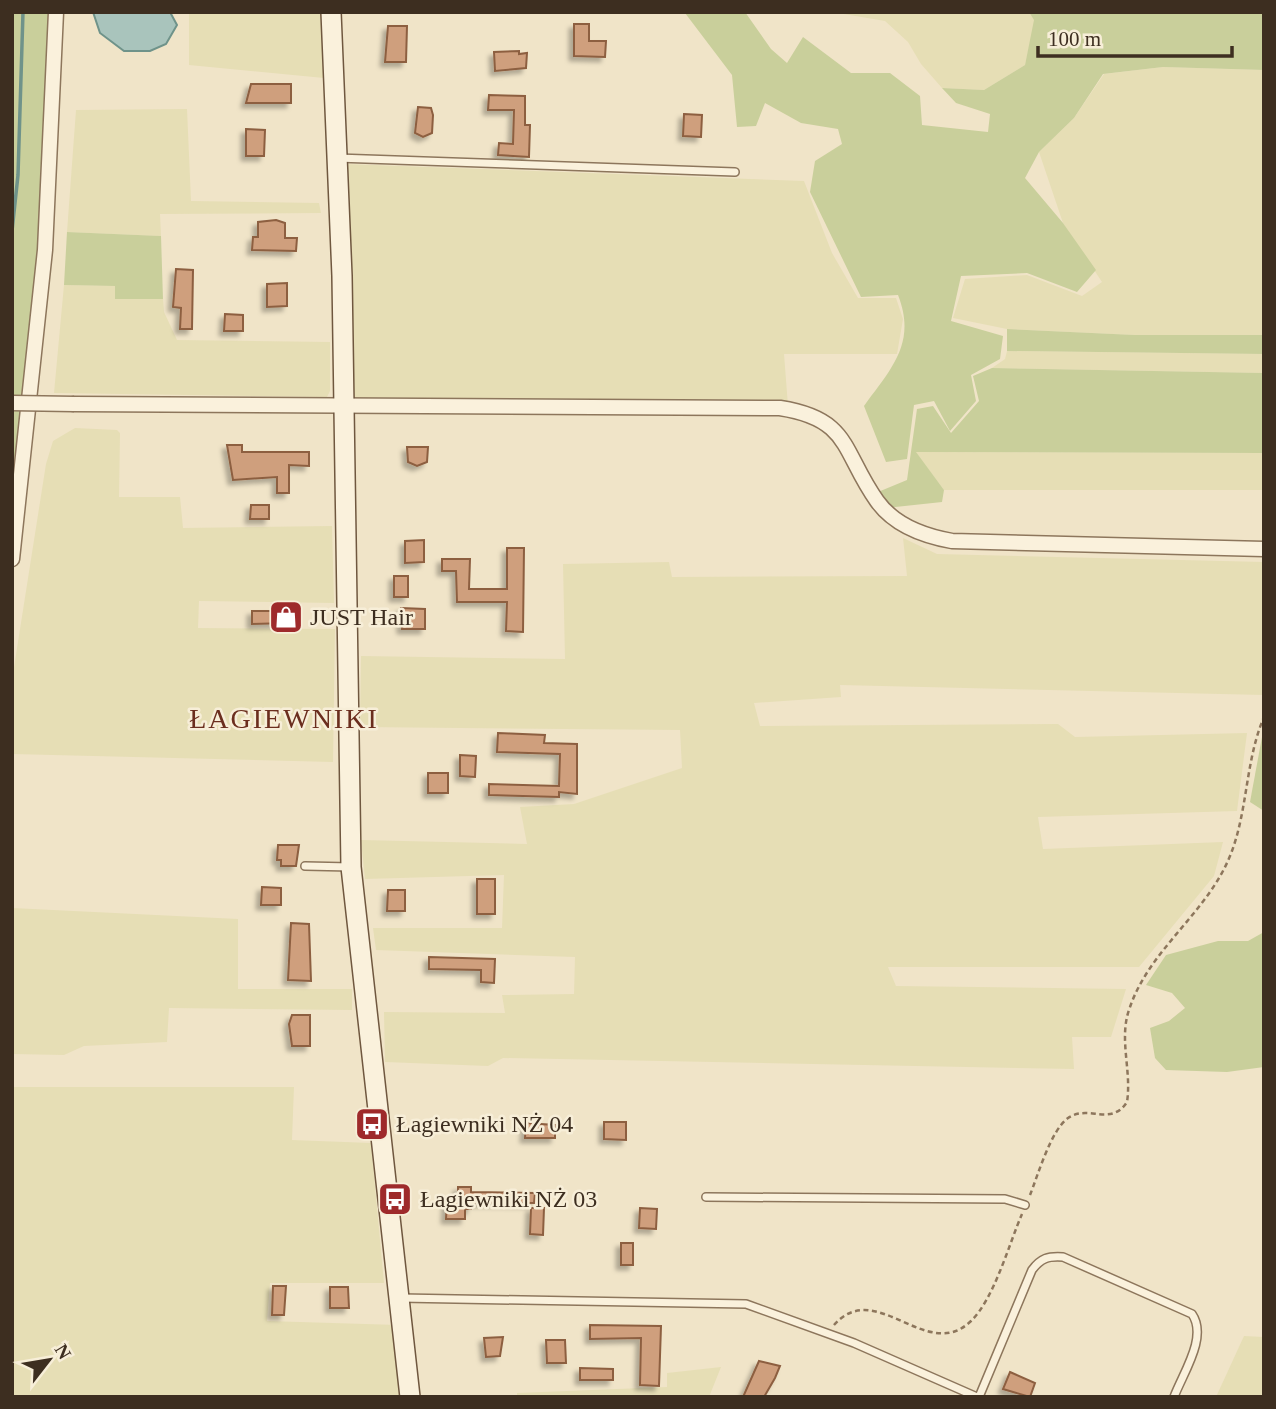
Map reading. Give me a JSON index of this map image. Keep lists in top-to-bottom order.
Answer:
{
  "districts": ["ŁAGIEWNIKI"],
  "places": {
    "shop": ["JUST Hair"],
    "bus stop": ["Łagiewniki NŻ 04", "Łagiewniki NŻ 03"]
  },
  "scale_bar": "100 m",
  "north": "top right"
}
